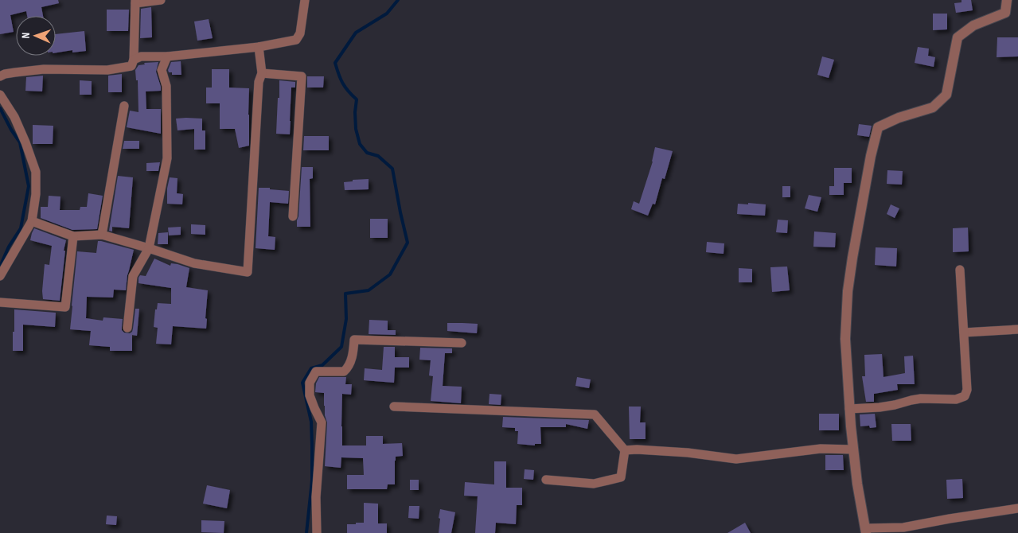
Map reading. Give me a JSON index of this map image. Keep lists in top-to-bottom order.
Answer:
{
  "north": "left"
}
